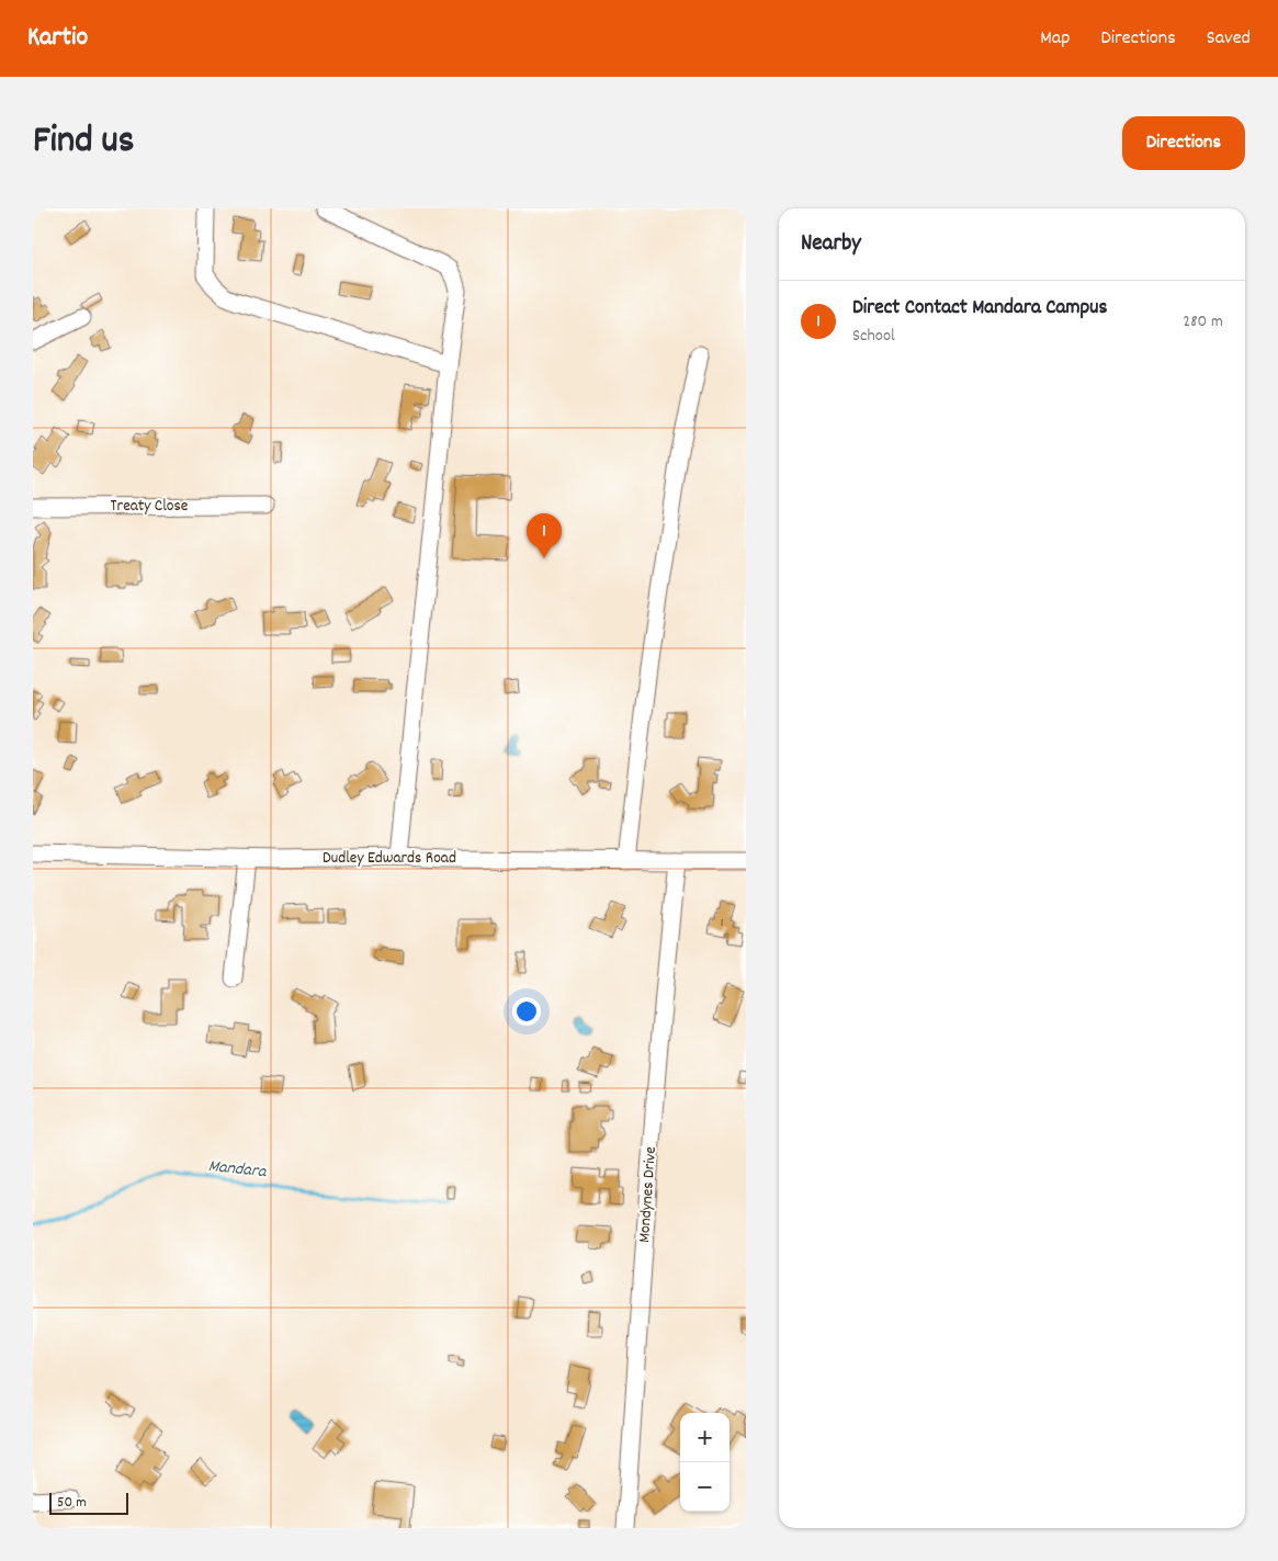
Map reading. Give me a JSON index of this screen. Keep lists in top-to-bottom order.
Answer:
{
  "streets": {
    "street": ["Treaty Close", "Dudley Edwards Road", "Mondynes Drive"]
  },
  "crossings": [
    ["Dudley Edwards Road", "Mondynes Drive"]
  ],
  "water": ["Mandara"],
  "house_numbers": ["1"],
  "scale_bar": "50 m",
  "page": {
    "header": "Kartio",
    "nav": ["Map", "Directions", "Saved"],
    "title": "Find us",
    "buttons": "Directions",
    "heading": "Nearby",
    "list": [
      {
        "mark": "1",
        "name": "Direct Contact Mandara Campus",
        "note": "School",
        "value": "280 m"
      }
    ],
    "pins": "1",
    "map_buttons": ["+", "−"],
    "scale": "50 m"
  }
}
